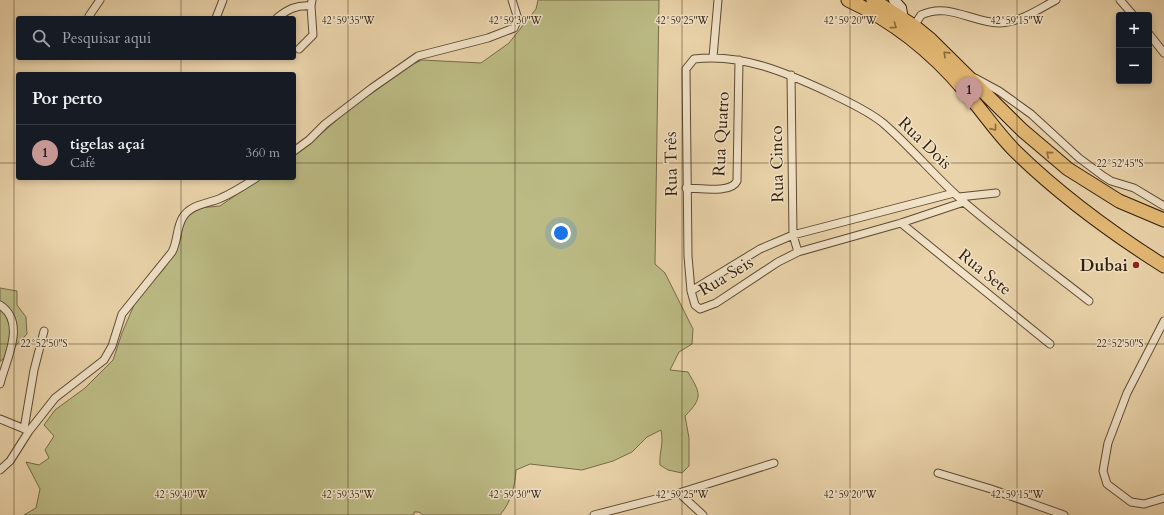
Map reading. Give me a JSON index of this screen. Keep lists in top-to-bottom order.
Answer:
{
  "streets": {
    "street": [
      "Rua Quatro",
      "Rua Dois",
      "Rua Três",
      "Rua Cinco",
      "Rua Sete",
      "Rua Seis"
    ]
  },
  "crossings": [
    ["Rua Quatro", "Rua Dois"],
    ["Rua Quatro", "Rua Três"],
    ["Rua Dois", "Rua Três"],
    ["Rua Dois", "Rua Cinco"],
    ["Rua Dois", "Rua Seis"],
    ["Rua Três", "Rua Seis"],
    ["Rua Cinco", "Rua Seis"],
    ["Rua Sete", "Rua Seis"]
  ],
  "places": ["Dubai"],
  "page": {
    "map_buttons": ["+", "−"],
    "search": "Pesquisar aqui",
    "heading": "Por perto",
    "pins": "1",
    "list": [
      {
        "mark": "1",
        "name": "tigelas açaí",
        "note": "Café",
        "value": "360 m"
      }
    ]
  },
  "coordinates": [
    "42°59'35\"W",
    "42°59'30\"W",
    "42°59'25\"W",
    "42°59'20\"W",
    "42°59'15\"W",
    "22°52'45\"S",
    "22°52'50\"S",
    "42°59'40\"W"
  ]
}
